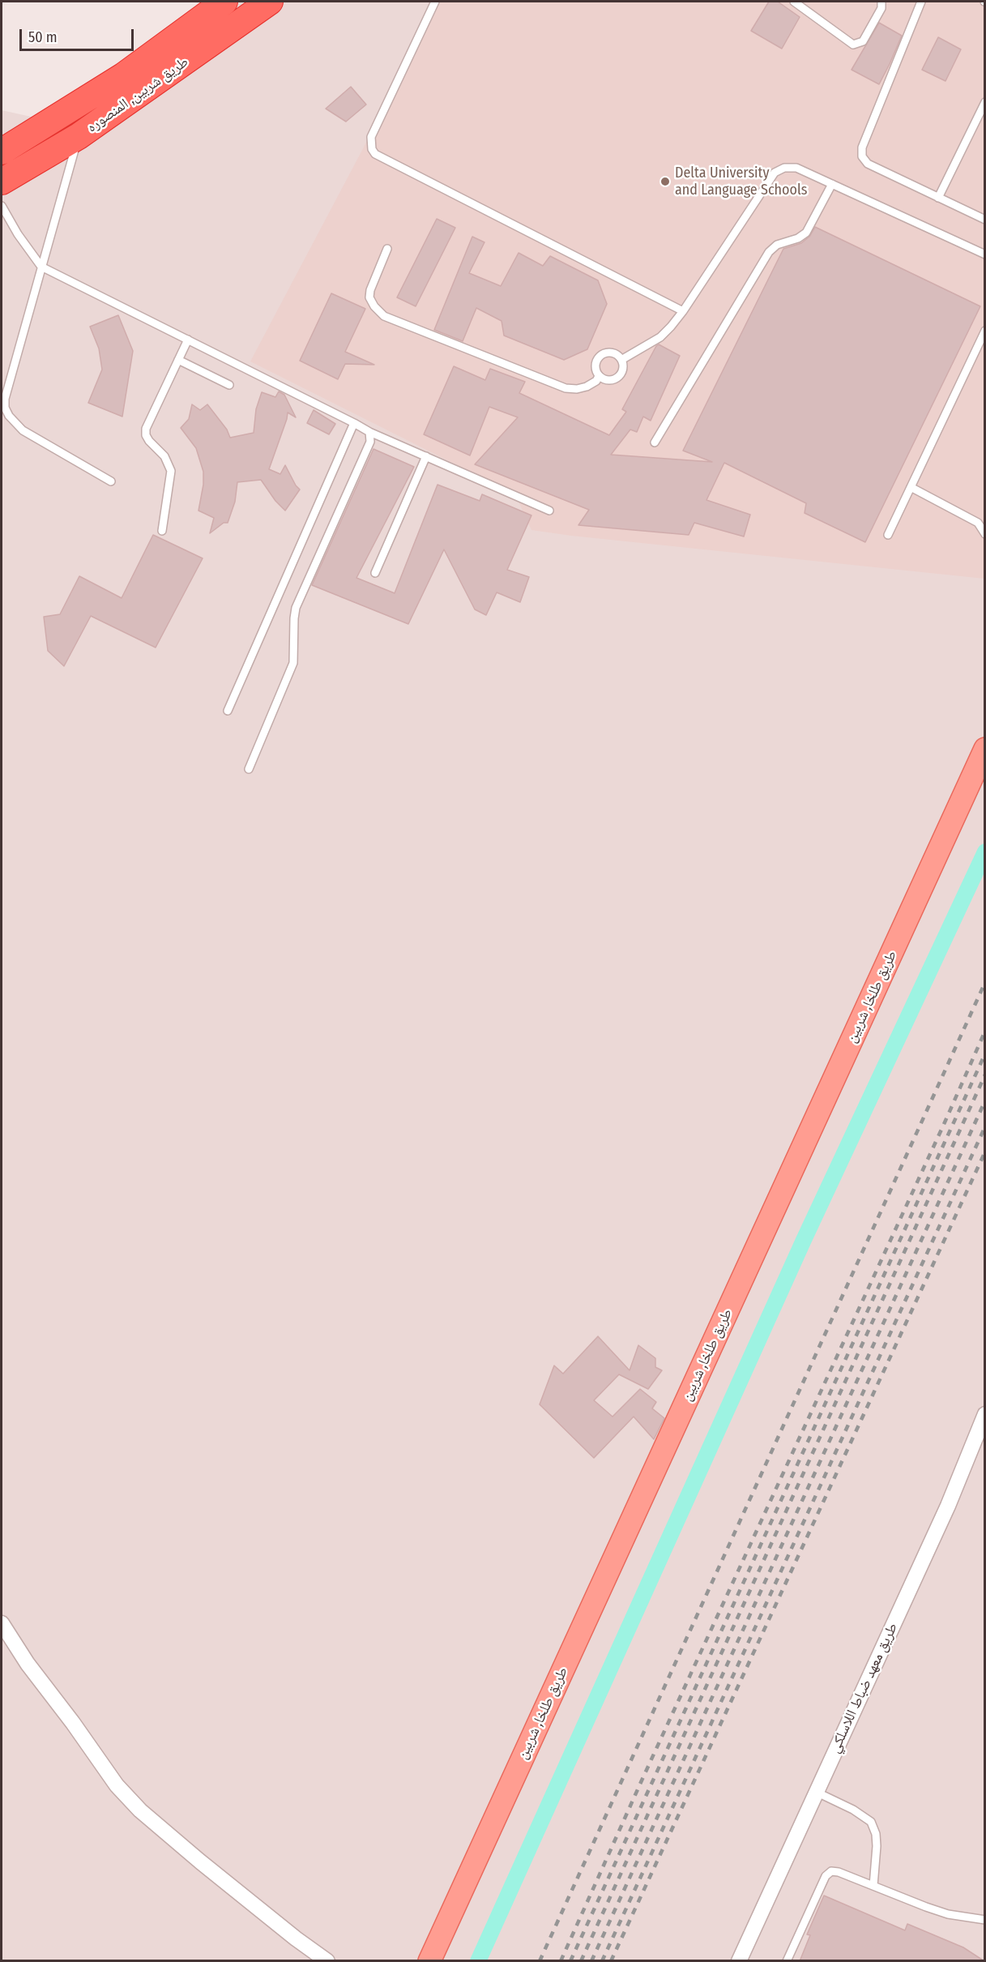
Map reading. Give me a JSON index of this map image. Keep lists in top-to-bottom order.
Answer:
{
  "streets": {
    "highway": ["طريق شربين, المنصوره"],
    "main road": ["طريق طلخا, شربين"],
    "street": ["طريق معهد ضباط اللاسلكي"]
  },
  "places": ["Delta University and Language Schools"],
  "scale_bar": "50 m"
}
